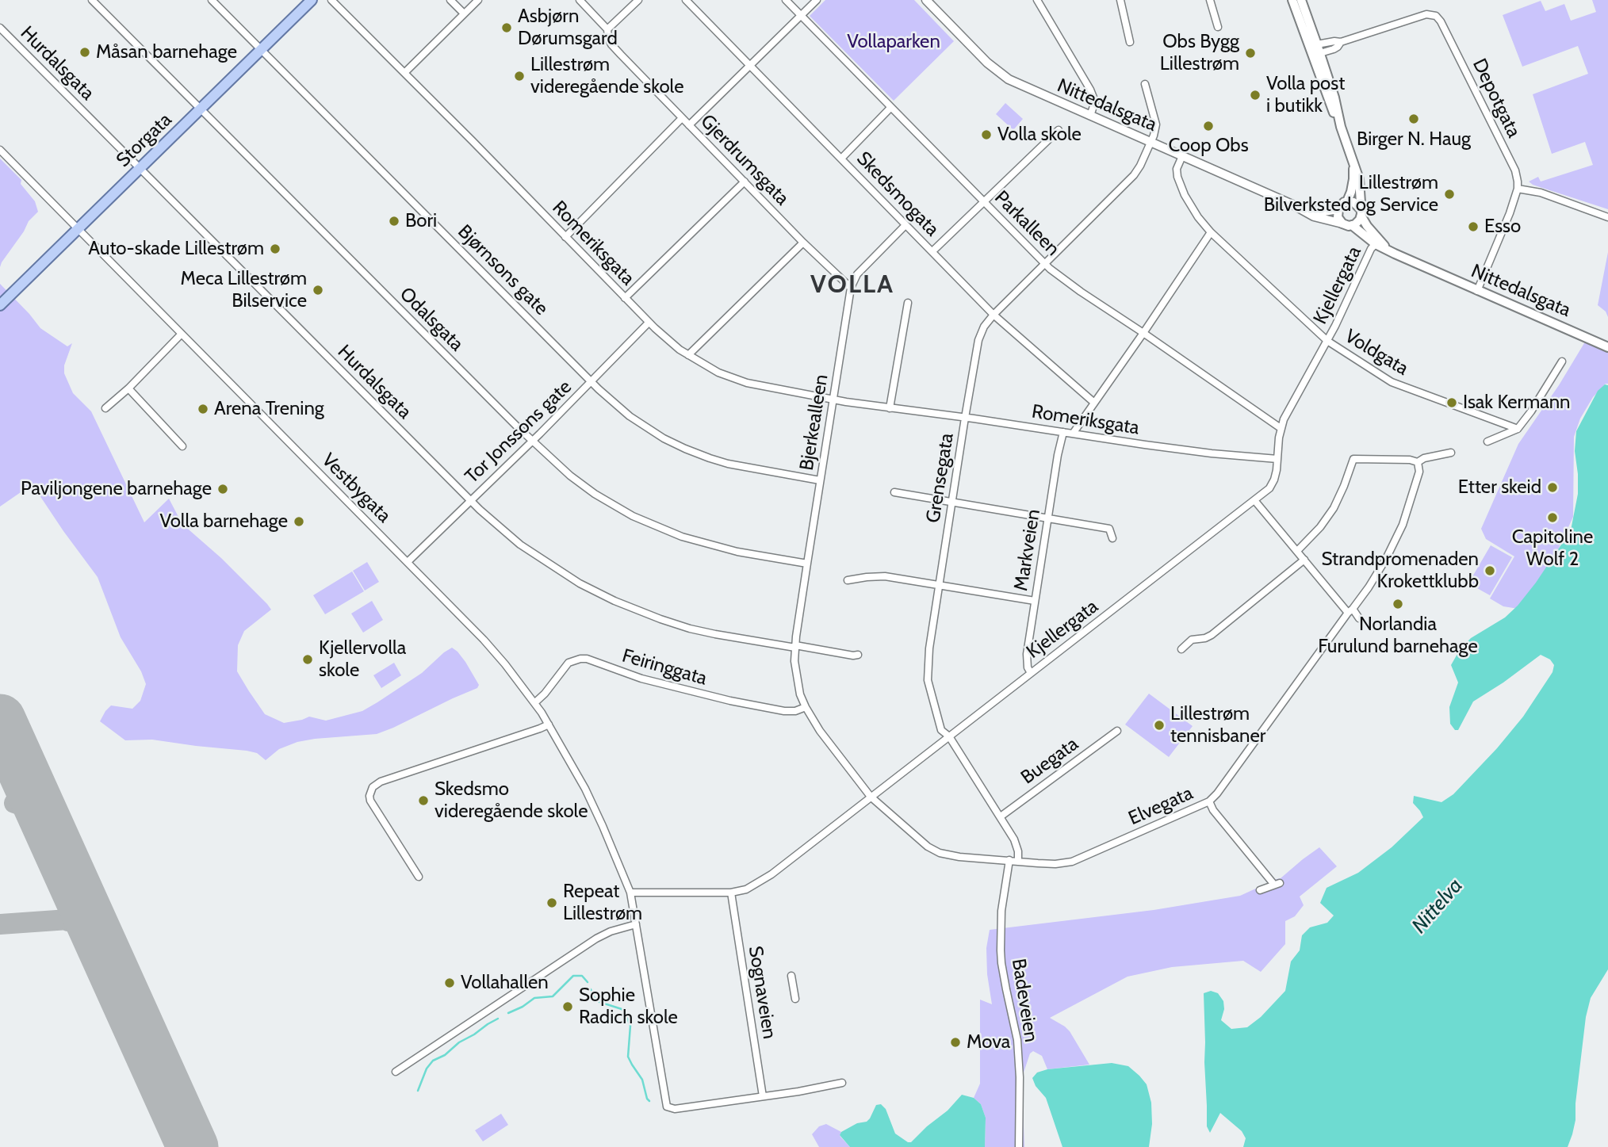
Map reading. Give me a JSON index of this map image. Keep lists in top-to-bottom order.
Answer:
{
  "streets": {
    "main road": ["Nittedalsgata", "Storgata"],
    "street": [
      "Hurdalsgata",
      "Depotgata",
      "Gjerdrumsgata",
      "Skedsmogata",
      "Parkalleen",
      "Romeriksgata",
      "Bjørnsons gate",
      "Kjellergata",
      "Odalsgata",
      "Voldgata",
      "Bjerkealleen",
      "Tor Jonssons gate",
      "Grensegata",
      "Vestbygata",
      "Markveien",
      "Feiringgata",
      "Buegata",
      "Elvegata",
      "Sognaveien",
      "Badeveien"
    ]
  },
  "crossings": [
    ["Hurdalsgata", "Storgata"],
    ["Hurdalsgata", "Bjerkealleen"],
    ["Hurdalsgata", "Tor Jonssons gate"],
    ["Nittedalsgata", "Kjellergata"],
    ["Nittedalsgata", "Voldgata"],
    ["Nittedalsgata", "Grensegata"],
    ["Storgata", "Bjørnsons gate"],
    ["Storgata", "Odalsgata"],
    ["Storgata", "Vestbygata"],
    ["Gjerdrumsgata", "Bjerkealleen"],
    ["Skedsmogata", "Bjerkealleen"],
    ["Skedsmogata", "Grensegata"],
    ["Parkalleen", "Kjellergata"],
    ["Parkalleen", "Grensegata"],
    ["Romeriksgata", "Kjellergata"],
    ["Romeriksgata", "Bjerkealleen"],
    ["Romeriksgata", "Tor Jonssons gate"],
    ["Romeriksgata", "Grensegata"],
    ["Romeriksgata", "Markveien"],
    ["Bjørnsons gate", "Bjerkealleen"],
    ["Bjørnsons gate", "Tor Jonssons gate"],
    ["Kjellergata", "Voldgata"],
    ["Kjellergata", "Bjerkealleen"],
    ["Kjellergata", "Grensegata"],
    ["Kjellergata", "Vestbygata"],
    ["Kjellergata", "Markveien"],
    ["Kjellergata", "Elvegata"],
    ["Kjellergata", "Sognaveien"],
    ["Odalsgata", "Bjerkealleen"],
    ["Odalsgata", "Tor Jonssons gate"],
    ["Bjerkealleen", "Feiringgata"],
    ["Bjerkealleen", "Elvegata"],
    ["Tor Jonssons gate", "Vestbygata"],
    ["Grensegata", "Buegata"],
    ["Grensegata", "Elvegata"],
    ["Vestbygata", "Feiringgata"],
    ["Vestbygata", "Sognaveien"],
    ["Elvegata", "Badeveien"]
  ],
  "districts": ["VOLLA"],
  "water": ["Nittelva"],
  "parks": ["Vollaparken"],
  "places": [
    "Asbjørn Dørumsgard",
    "Måsan barnehage",
    "Obs Bygg Lillestrøm",
    "Lillestrøm videregående skole",
    "Volla post i butikk",
    "Birger N. Haug",
    "Coop Obs",
    "Volla skole",
    "Lillestrøm Bilverksted og Service",
    "Bori",
    "Esso",
    "Auto-skade Lillestrøm",
    "Meca Lillestrøm Bilservice",
    "Isak Kermann",
    "Arena Trening",
    "Etter skeid",
    "Paviljongene barnehage",
    "Capitoline Wolf 2",
    "Volla barnehage",
    "Strandpromenaden Krokettklubb",
    "Norlandia Furulund barnehage",
    "Kjellervolla skole",
    "Lillestrøm tennisbaner",
    "Skedsmo videregående skole",
    "Repeat Lillestrøm",
    "Vollahallen",
    "Sophie Radich skole",
    "Mova"
  ]
}
